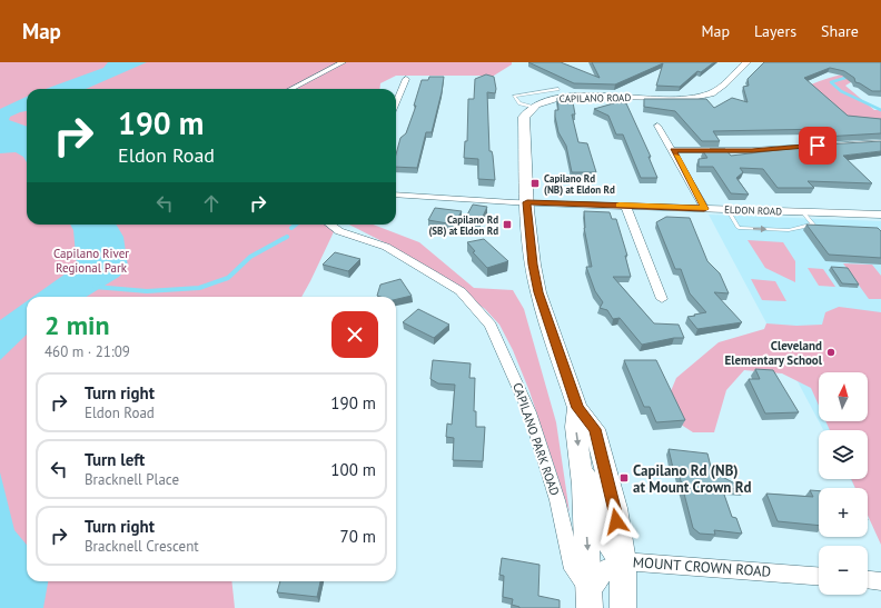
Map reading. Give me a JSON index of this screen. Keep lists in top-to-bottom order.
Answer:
{
  "streets": {
    "main road": ["CAPILANO ROAD"],
    "street": ["ELDON ROAD", "CAPILANO PARK ROAD", "MOUNT CROWN ROAD"]
  },
  "crossings": [
    ["CAPILANO PARK ROAD", "MOUNT CROWN ROAD"]
  ],
  "parks": ["Capilano River Regional Park"],
  "places": {
    "transit": ["Capilano Rd (NB) at Eldon Rd", "Capilano Rd (SB) at Eldon Rd", "Capilano Rd (NB) at Mount Crown Rd"],
    "other": ["Cleveland Elementary School"]
  },
  "north": "top",
  "page": {
    "header": "Map",
    "nav": ["Map", "Layers", "Share"],
    "turn": ["190 m", "Eldon Road"],
    "heading": ["2 min", "460 m · 21:09"],
    "map_buttons": ["+", "−"],
    "list": [
      {
        "name": "Turn right",
        "note": "Eldon Road",
        "value": "190 m"
      },
      {
        "name": "Turn left",
        "note": "Bracknell Place",
        "value": "100 m"
      },
      {
        "name": "Turn right",
        "note": "Bracknell Crescent",
        "value": "70 m"
      }
    ]
  }
}
